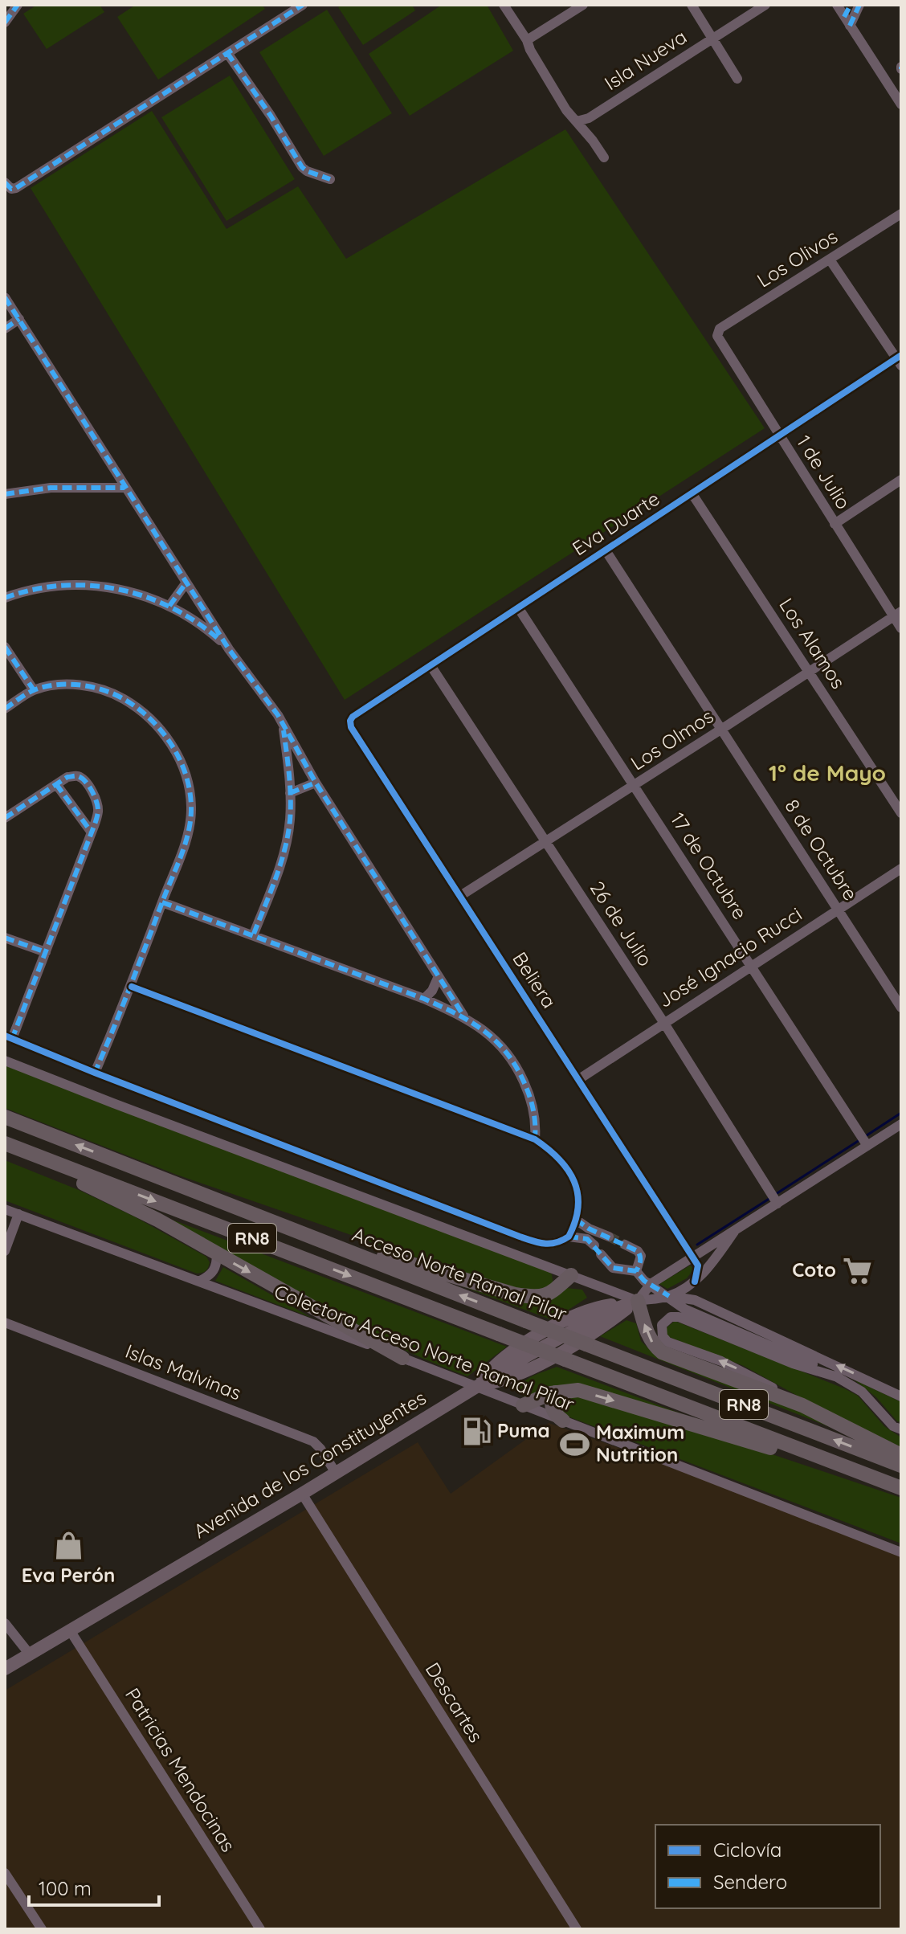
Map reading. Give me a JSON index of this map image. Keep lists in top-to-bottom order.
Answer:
{
  "streets": {
    "highway": ["RN8", "Acceso Norte Ramal Pilar"],
    "main road": ["Avenida de los Constituyentes"],
    "street": [
      "Isla Nueva",
      "Los Olivos",
      "1 de Julio",
      "Eva Duarte",
      "Los Alamos",
      "Los Olmos",
      "8 de Octubre",
      "17 de Octubre",
      "26 de Julio",
      "José Ignacio Rucci",
      "Beliera",
      "Colectora Acceso Norte Ramal Pilar",
      "Islas Malvinas",
      "Descartes",
      "Patricias Mendocinas"
    ]
  },
  "crossings": [
    ["Los Olivos", "1 de Julio"],
    ["1 de Julio", "Eva Duarte"],
    ["1 de Julio", "Los Olmos"],
    ["Eva Duarte", "Los Alamos"],
    ["Eva Duarte", "8 de Octubre"],
    ["Eva Duarte", "17 de Octubre"],
    ["Eva Duarte", "26 de Julio"],
    ["Eva Duarte", "Beliera"],
    ["Los Alamos", "Los Olmos"],
    ["Los Olmos", "8 de Octubre"],
    ["Los Olmos", "17 de Octubre"],
    ["Los Olmos", "26 de Julio"],
    ["Los Olmos", "Beliera"],
    ["8 de Octubre", "José Ignacio Rucci"],
    ["17 de Octubre", "José Ignacio Rucci"],
    ["17 de Octubre", "Avenida de los Constituyentes"],
    ["26 de Julio", "José Ignacio Rucci"],
    ["26 de Julio", "Avenida de los Constituyentes"],
    ["José Ignacio Rucci", "Beliera"],
    ["Beliera", "Avenida de los Constituyentes"],
    ["Colectora Acceso Norte Ramal Pilar", "Avenida de los Constituyentes"],
    ["Islas Malvinas", "Avenida de los Constituyentes"],
    ["Avenida de los Constituyentes", "Descartes"],
    ["Avenida de los Constituyentes", "Patricias Mendocinas"]
  ],
  "districts": ["1° de Mayo"],
  "places": {
    "supermarket": ["Coto"],
    "fuel station": ["Puma"],
    "sports": ["Maximum Nutrition"],
    "shop": ["Eva Perón"]
  },
  "legend": ["Ciclovía", "Sendero"],
  "scale_bar": "100 m"
}
